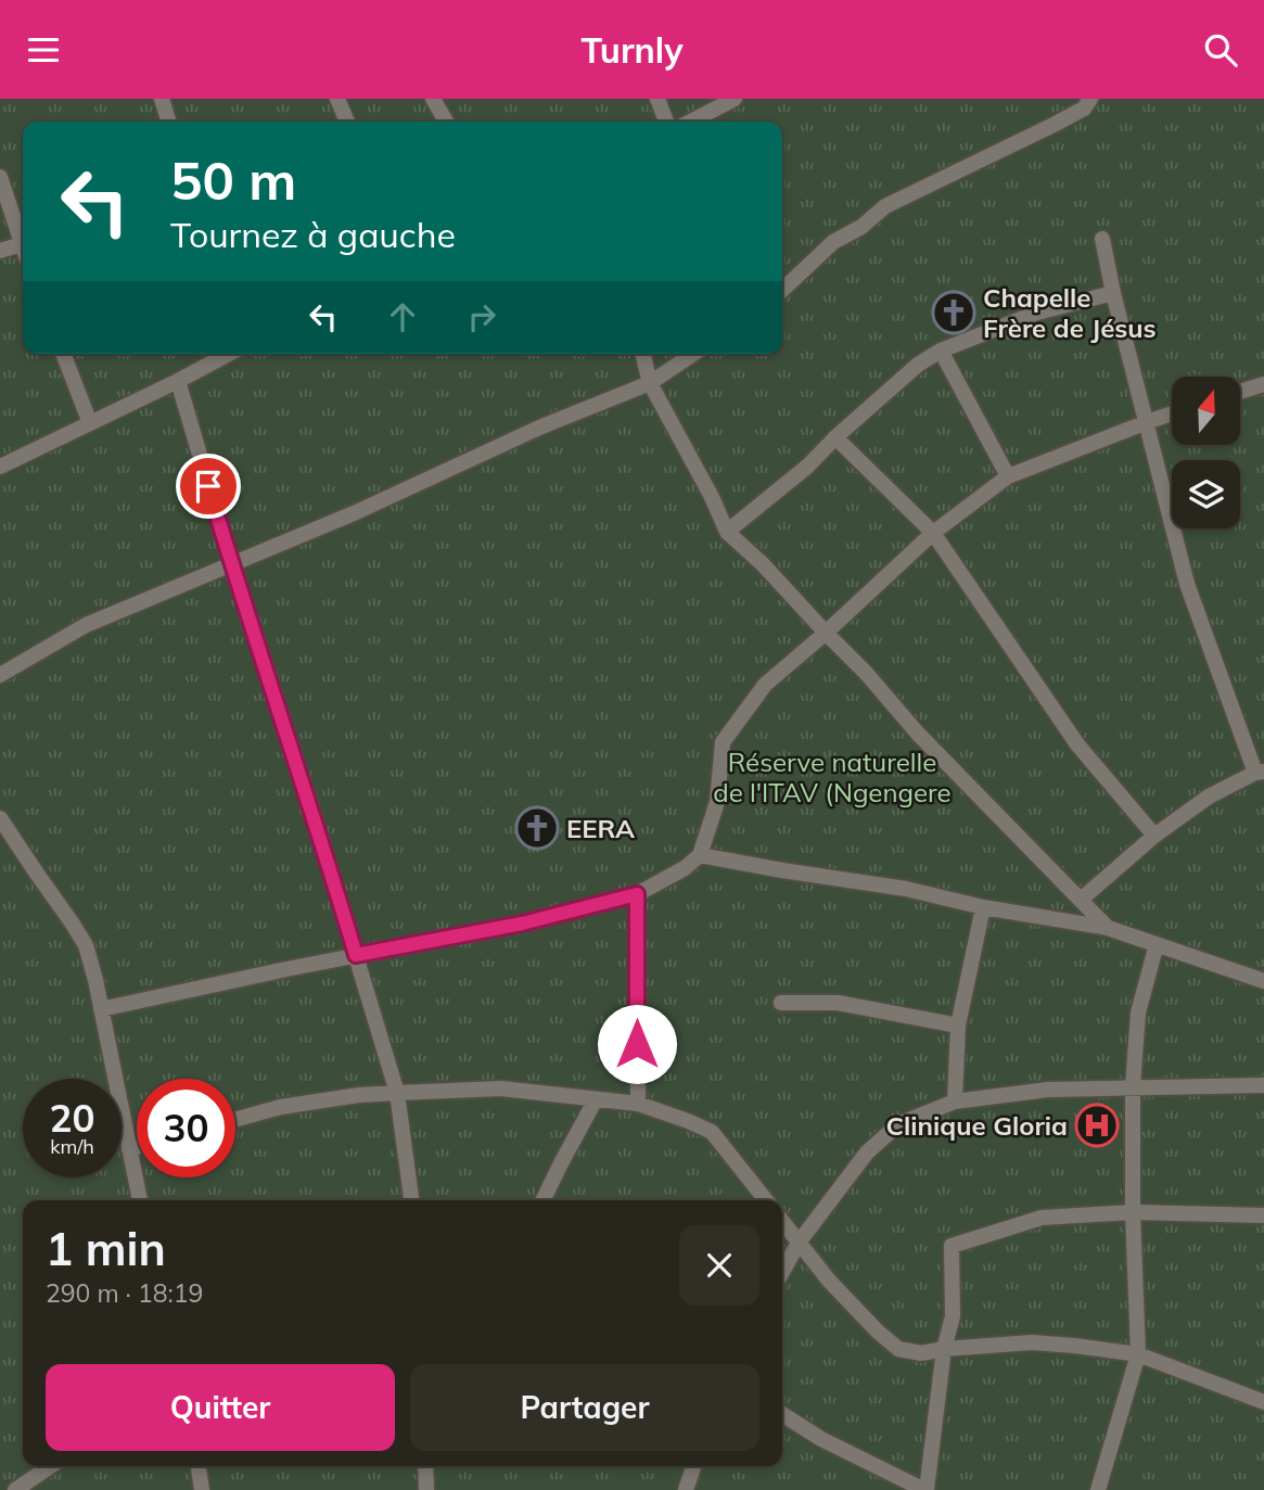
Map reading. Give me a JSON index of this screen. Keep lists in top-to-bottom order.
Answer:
{
  "parks": ["Réserve naturelle de l'ITAV (Ngengere"],
  "places": {
    "church": ["Chapelle Frère de Jésus", "EERA"],
    "hospital": ["Clinique Gloria"]
  },
  "north": "top",
  "page": {
    "header": "Turnly",
    "turn": ["50 m", "Tournez à gauche"],
    "speed": "20 km/h",
    "limit": "30",
    "heading": ["1 min", "290 m · 18:19"],
    "buttons": ["Quitter", "Partager"]
  }
}
